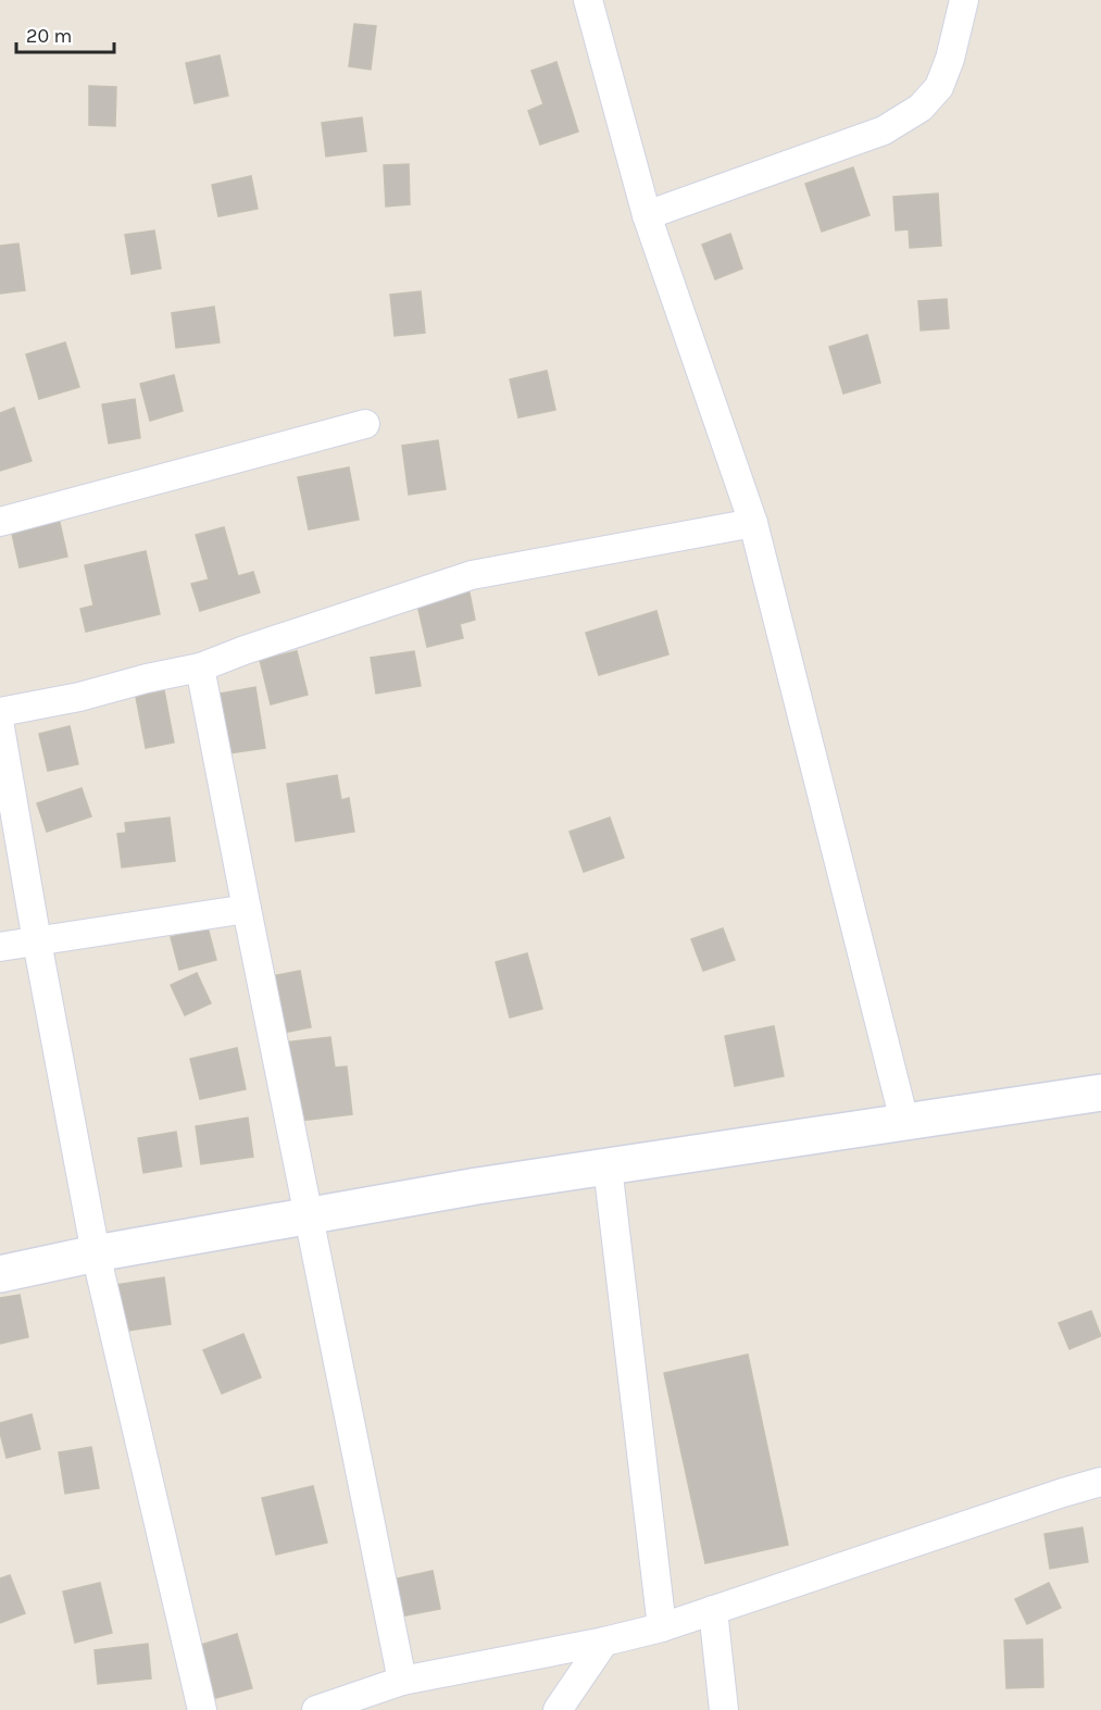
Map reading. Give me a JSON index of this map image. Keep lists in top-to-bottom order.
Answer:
{
  "scale_bar": "20 m"
}
